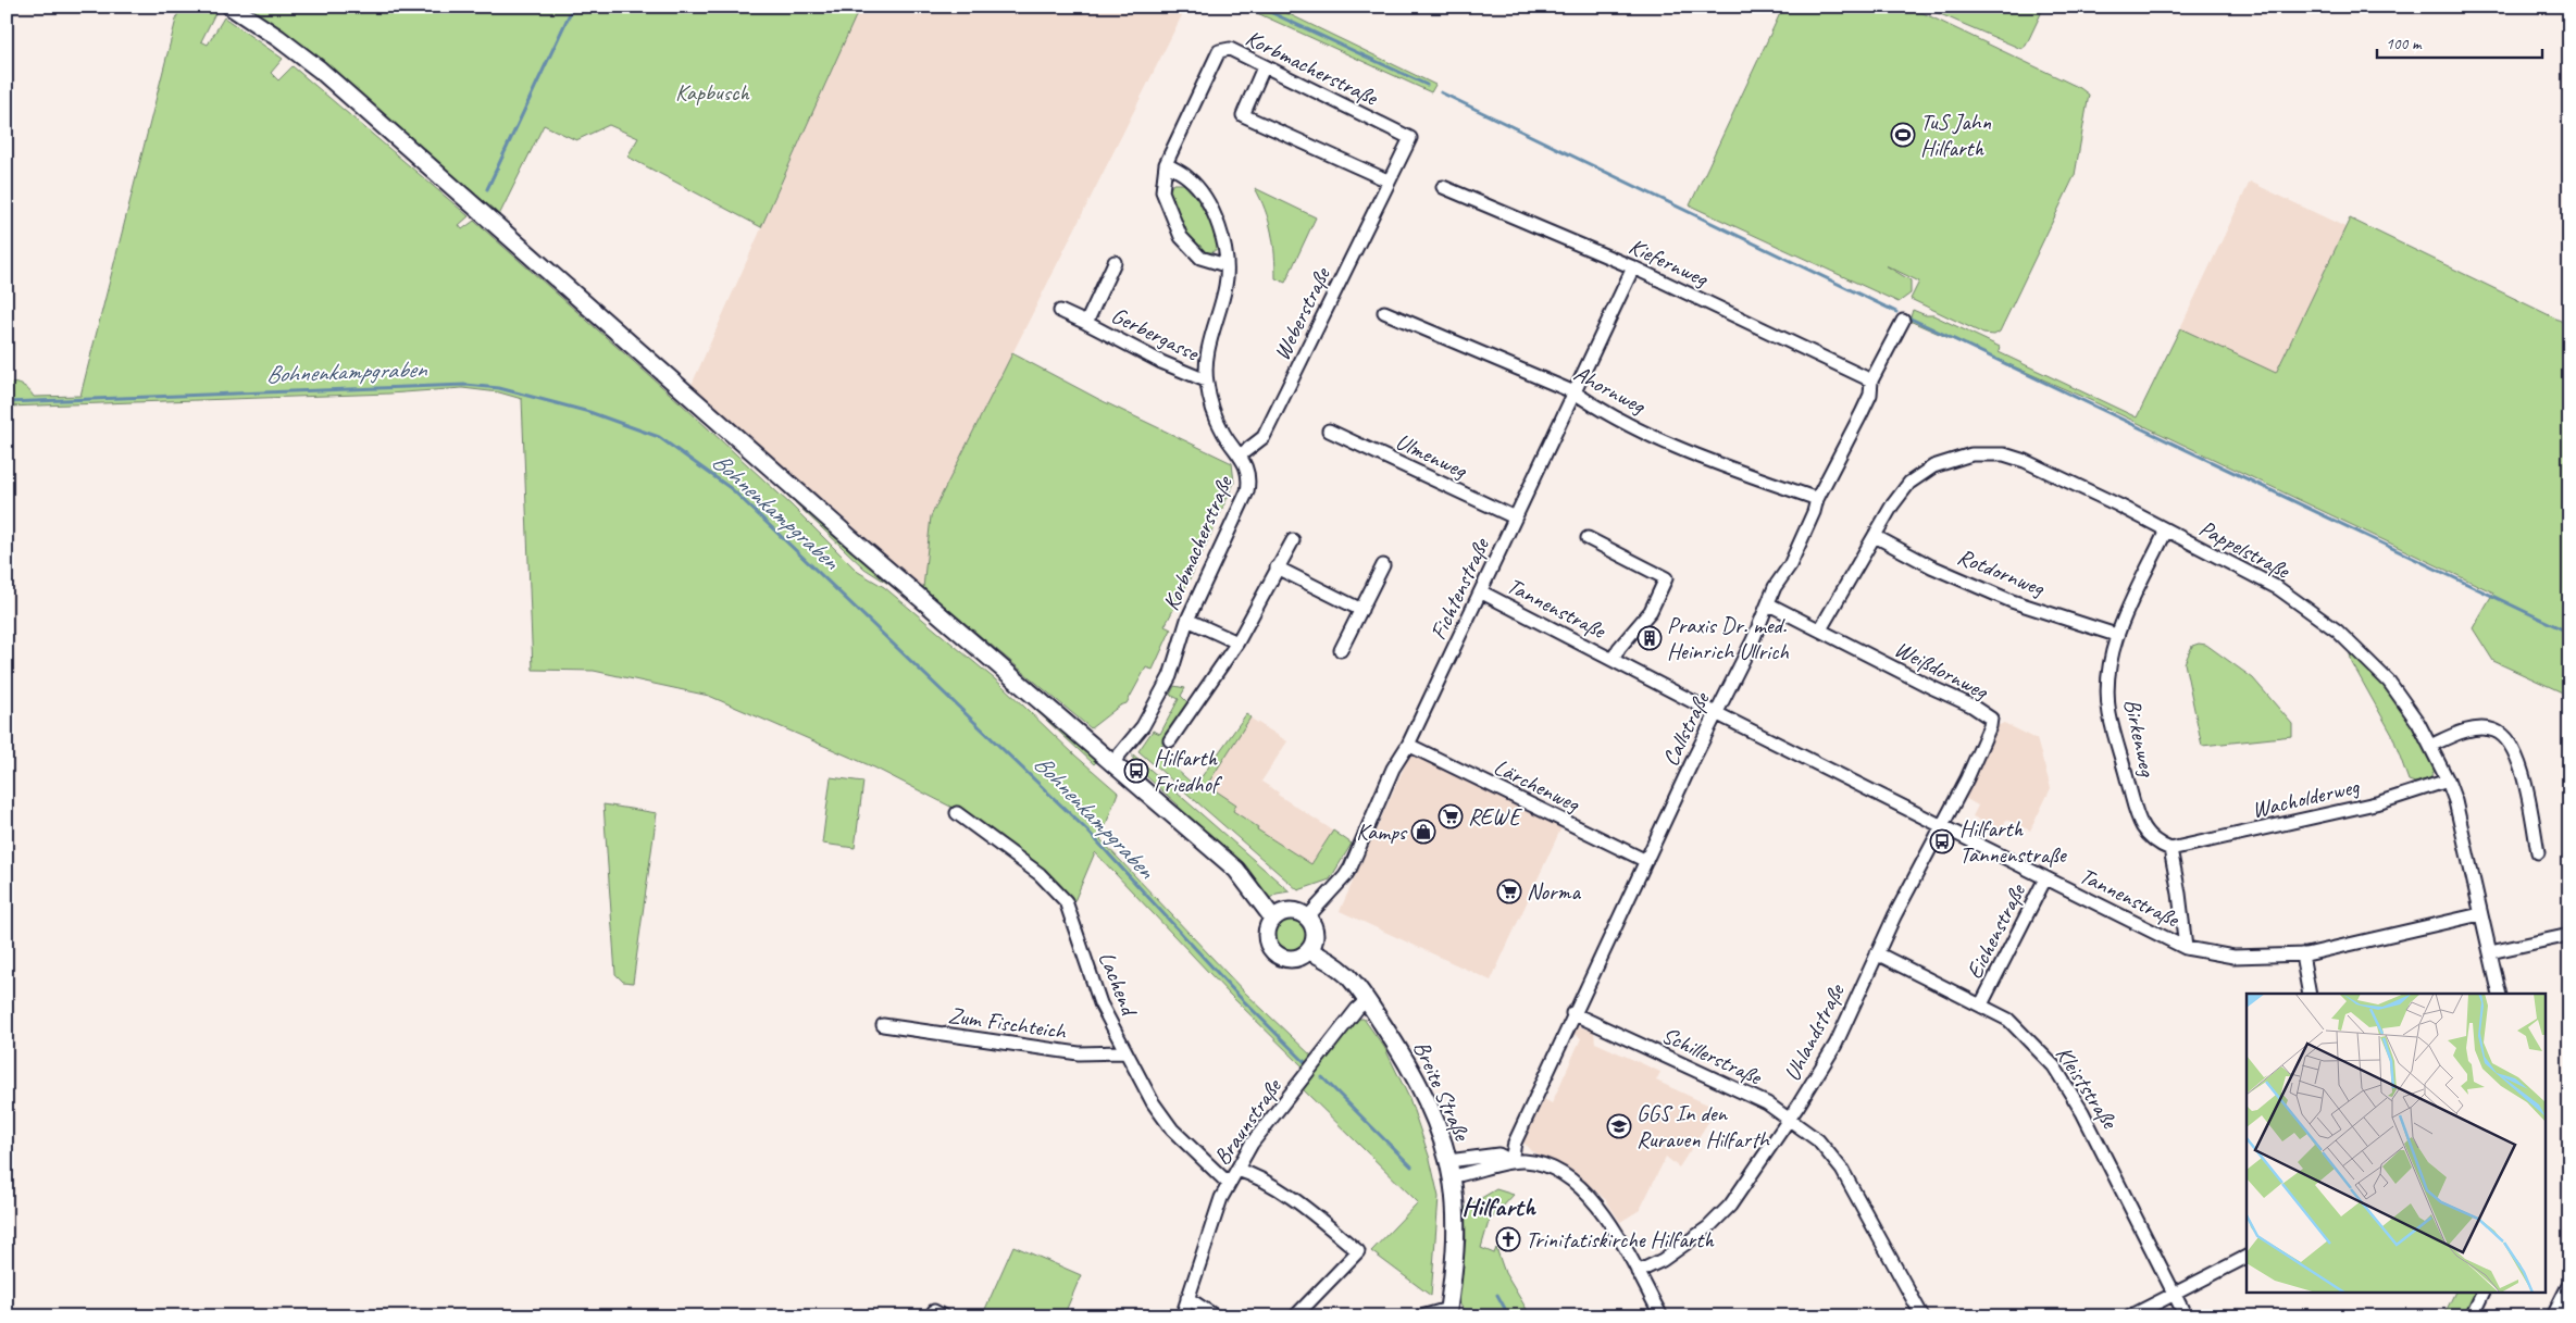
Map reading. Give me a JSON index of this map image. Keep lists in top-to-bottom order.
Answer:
{
  "streets": {
    "main road": ["Breite Straße"],
    "street": [
      "Korbmacherstraße",
      "Kiefernweg",
      "Weberstraße",
      "Gerbergasse",
      "Ahornweg",
      "Ulmenweg",
      "Pappelstraße",
      "Rotdornweg",
      "Fichtenstraße",
      "Tannenstraße",
      "Weißdornweg",
      "Callstraße",
      "Birkenweg",
      "Lärchenweg",
      "Wacholderweg",
      "Eichenstraße",
      "Lachend",
      "Zum Fischteich",
      "Uhlandstraße",
      "Schillerstraße",
      "Kleiststraße",
      "Braunstraße"
    ]
  },
  "crossings": [
    ["Korbmacherstraße", "Weberstraße"],
    ["Korbmacherstraße", "Gerbergasse"],
    ["Kiefernweg", "Fichtenstraße"],
    ["Kiefernweg", "Callstraße"],
    ["Ahornweg", "Fichtenstraße"],
    ["Ahornweg", "Callstraße"],
    ["Ulmenweg", "Fichtenstraße"],
    ["Pappelstraße", "Rotdornweg"],
    ["Pappelstraße", "Tannenstraße"],
    ["Pappelstraße", "Weißdornweg"],
    ["Pappelstraße", "Birkenweg"],
    ["Pappelstraße", "Wacholderweg"],
    ["Rotdornweg", "Birkenweg"],
    ["Fichtenstraße", "Tannenstraße"],
    ["Fichtenstraße", "Lärchenweg"],
    ["Fichtenstraße", "Breite Straße"],
    ["Tannenstraße", "Weißdornweg"],
    ["Tannenstraße", "Callstraße"],
    ["Tannenstraße", "Eichenstraße"],
    ["Tannenstraße", "Uhlandstraße"],
    ["Weißdornweg", "Callstraße"],
    ["Weißdornweg", "Uhlandstraße"],
    ["Callstraße", "Lärchenweg"],
    ["Callstraße", "Schillerstraße"],
    ["Birkenweg", "Wacholderweg"],
    ["Eichenstraße", "Kleiststraße"],
    ["Lachend", "Zum Fischteich"],
    ["Lachend", "Braunstraße"],
    ["Uhlandstraße", "Schillerstraße"],
    ["Uhlandstraße", "Kleiststraße"],
    ["Breite Straße", "Braunstraße"]
  ],
  "districts": ["Hilfarth"],
  "water": ["Bohnenkampgraben"],
  "parks": ["Kapbusch"],
  "places": {
    "sports": ["TuS Jahn Hilfarth"],
    "building": ["Praxis Dr. med. Heinrich Ullrich"],
    "bus stop": ["Hilfarth Friedhof", "Hilfarth Tannenstraße"],
    "supermarket": ["REWE", "Norma"],
    "shop": ["Kamps"],
    "school or university": ["GGS In den Rurauen Hilfarth"],
    "church": ["Trinitatiskirche Hilfarth"]
  },
  "scale_bar": "100 m"
}
